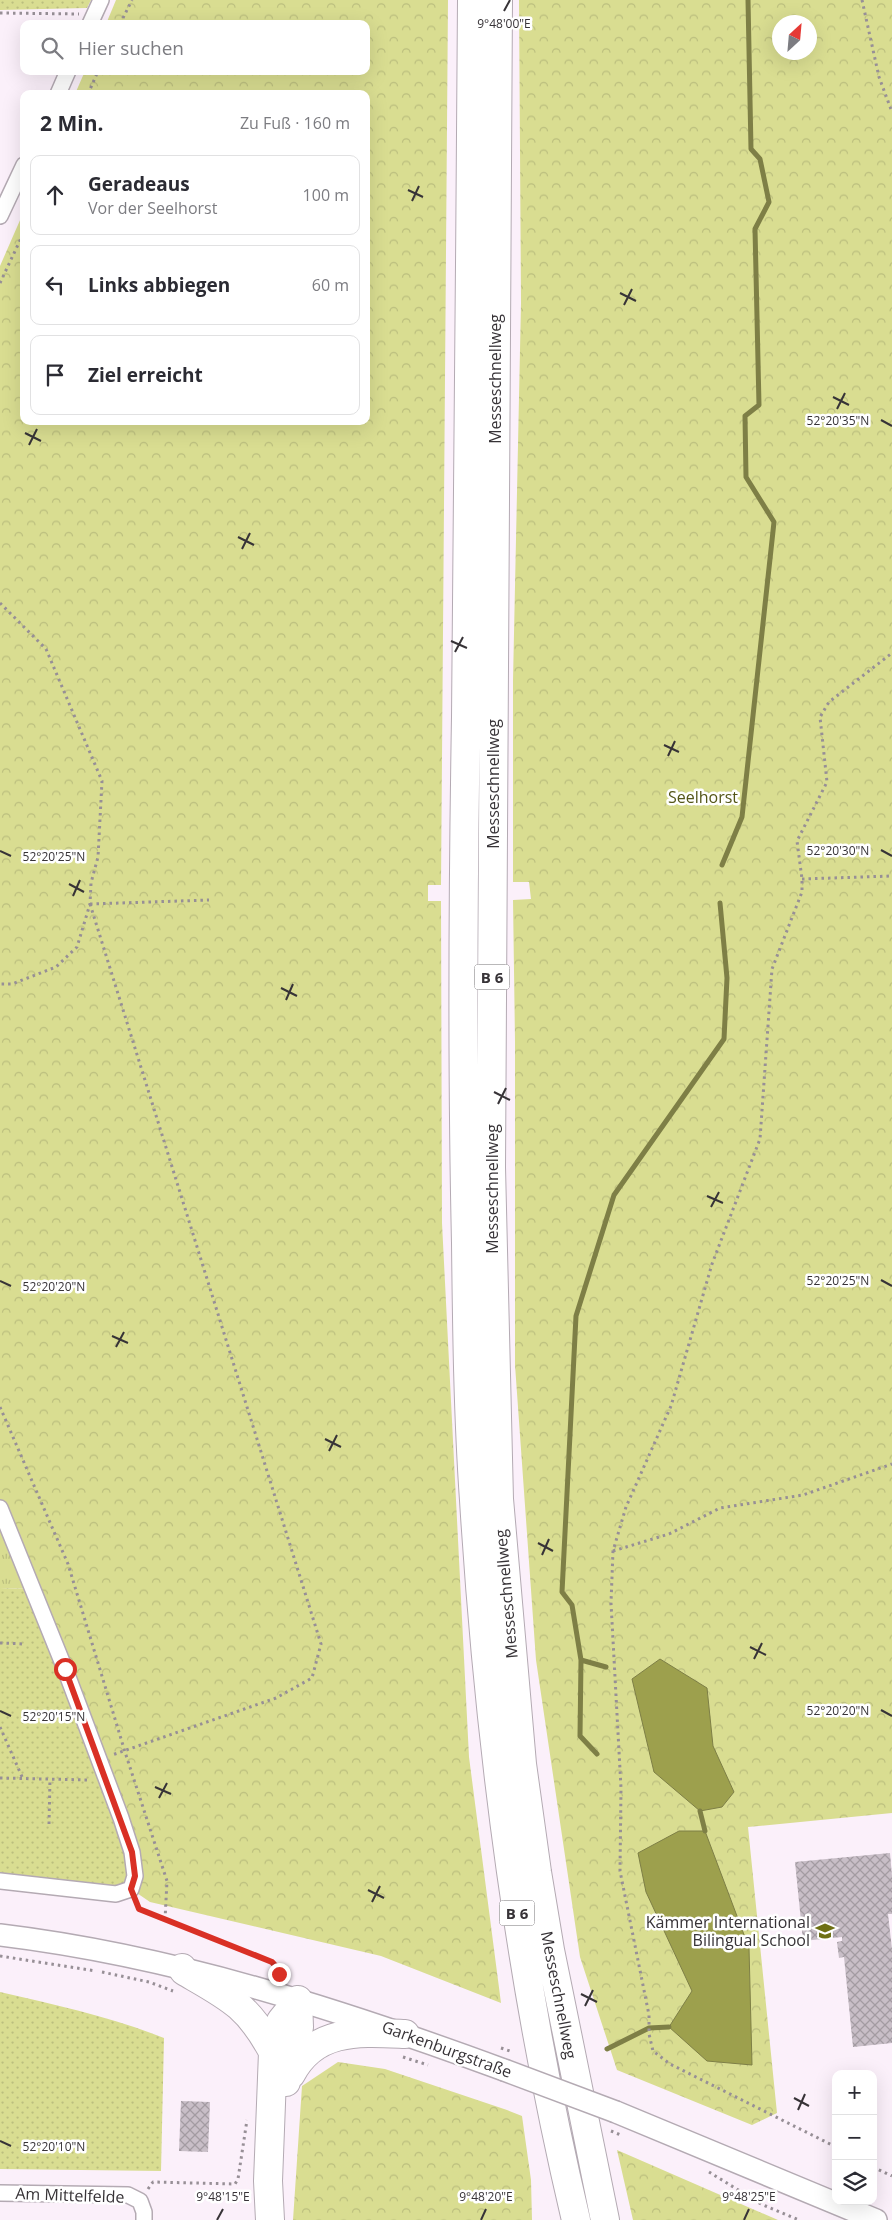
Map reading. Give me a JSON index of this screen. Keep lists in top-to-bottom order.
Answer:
{
  "streets": {
    "highway": ["Messeschnellweg", "B 6"],
    "main road": ["Garkenburgstraße"],
    "street": ["Am Mittelfelde"]
  },
  "parks": ["Seelhorst"],
  "places": {
    "school or university": ["Kämmer International Bilingual School"]
  },
  "north": "top right",
  "page": {
    "search": "Hier suchen",
    "heading": ["2 Min.", "Zu Fuß · 160 m"],
    "list": [
      ["Geradeaus", "Vor der Seelhorst", "100 m"],
      ["Links abbiegen", "60 m"],
      "Ziel erreicht"
    ],
    "map_buttons": ["+", "−"]
  },
  "coordinates": [
    "9°48'00\"E",
    "52°20'35\"N",
    "52°20'30\"N",
    "52°20'25\"N",
    "52°20'20\"N",
    "52°20'15\"N",
    "52°20'10\"N",
    "9°48'15\"E",
    "9°48'20\"E",
    "9°48'25\"E"
  ]
}
